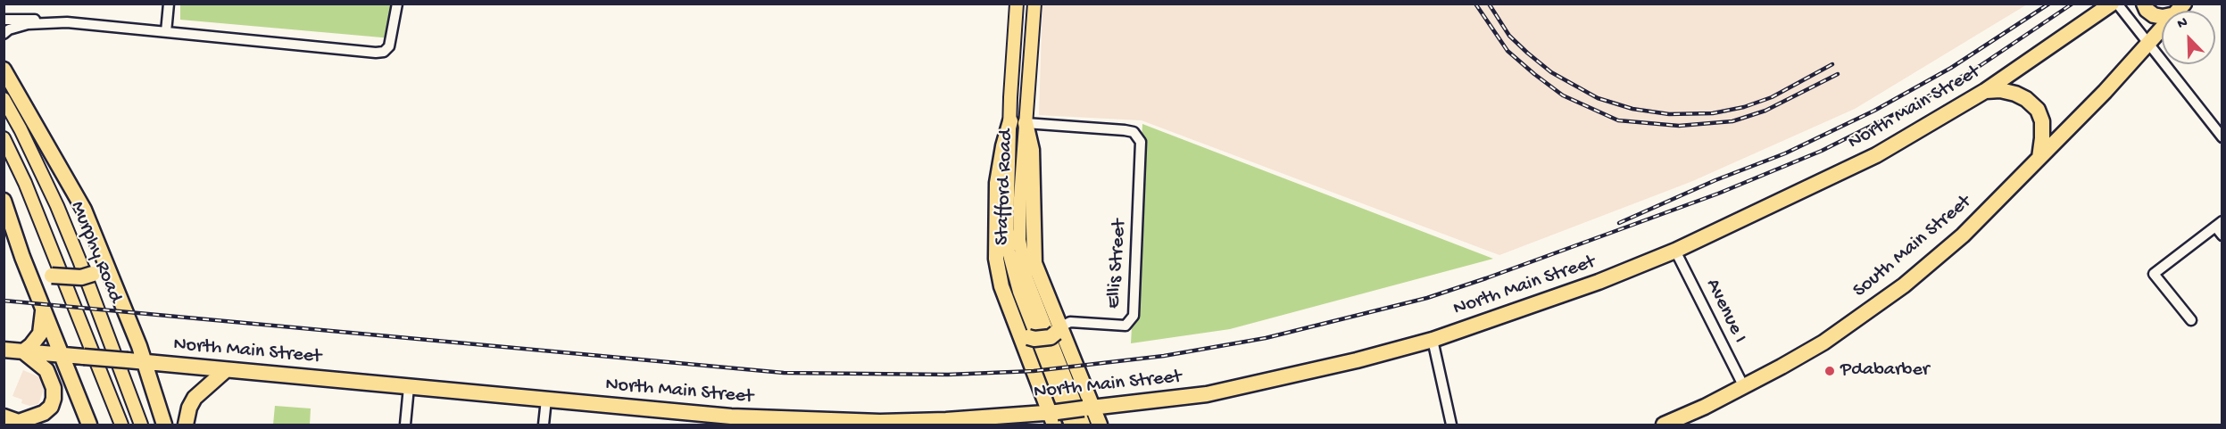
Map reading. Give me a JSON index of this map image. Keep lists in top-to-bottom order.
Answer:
{
  "streets": {
    "highway": ["North Main Street", "South Main Street"],
    "main road": ["Stafford Road", "Murphy Road"],
    "street": ["Ellis Street", "Avenue I"]
  },
  "crossings": [
    ["North Main Street", "Avenue I"],
    ["Stafford Road", "Ellis Street"],
    ["South Main Street", "Avenue I"]
  ],
  "places": ["Pdabarber"],
  "north": "top left"
}
